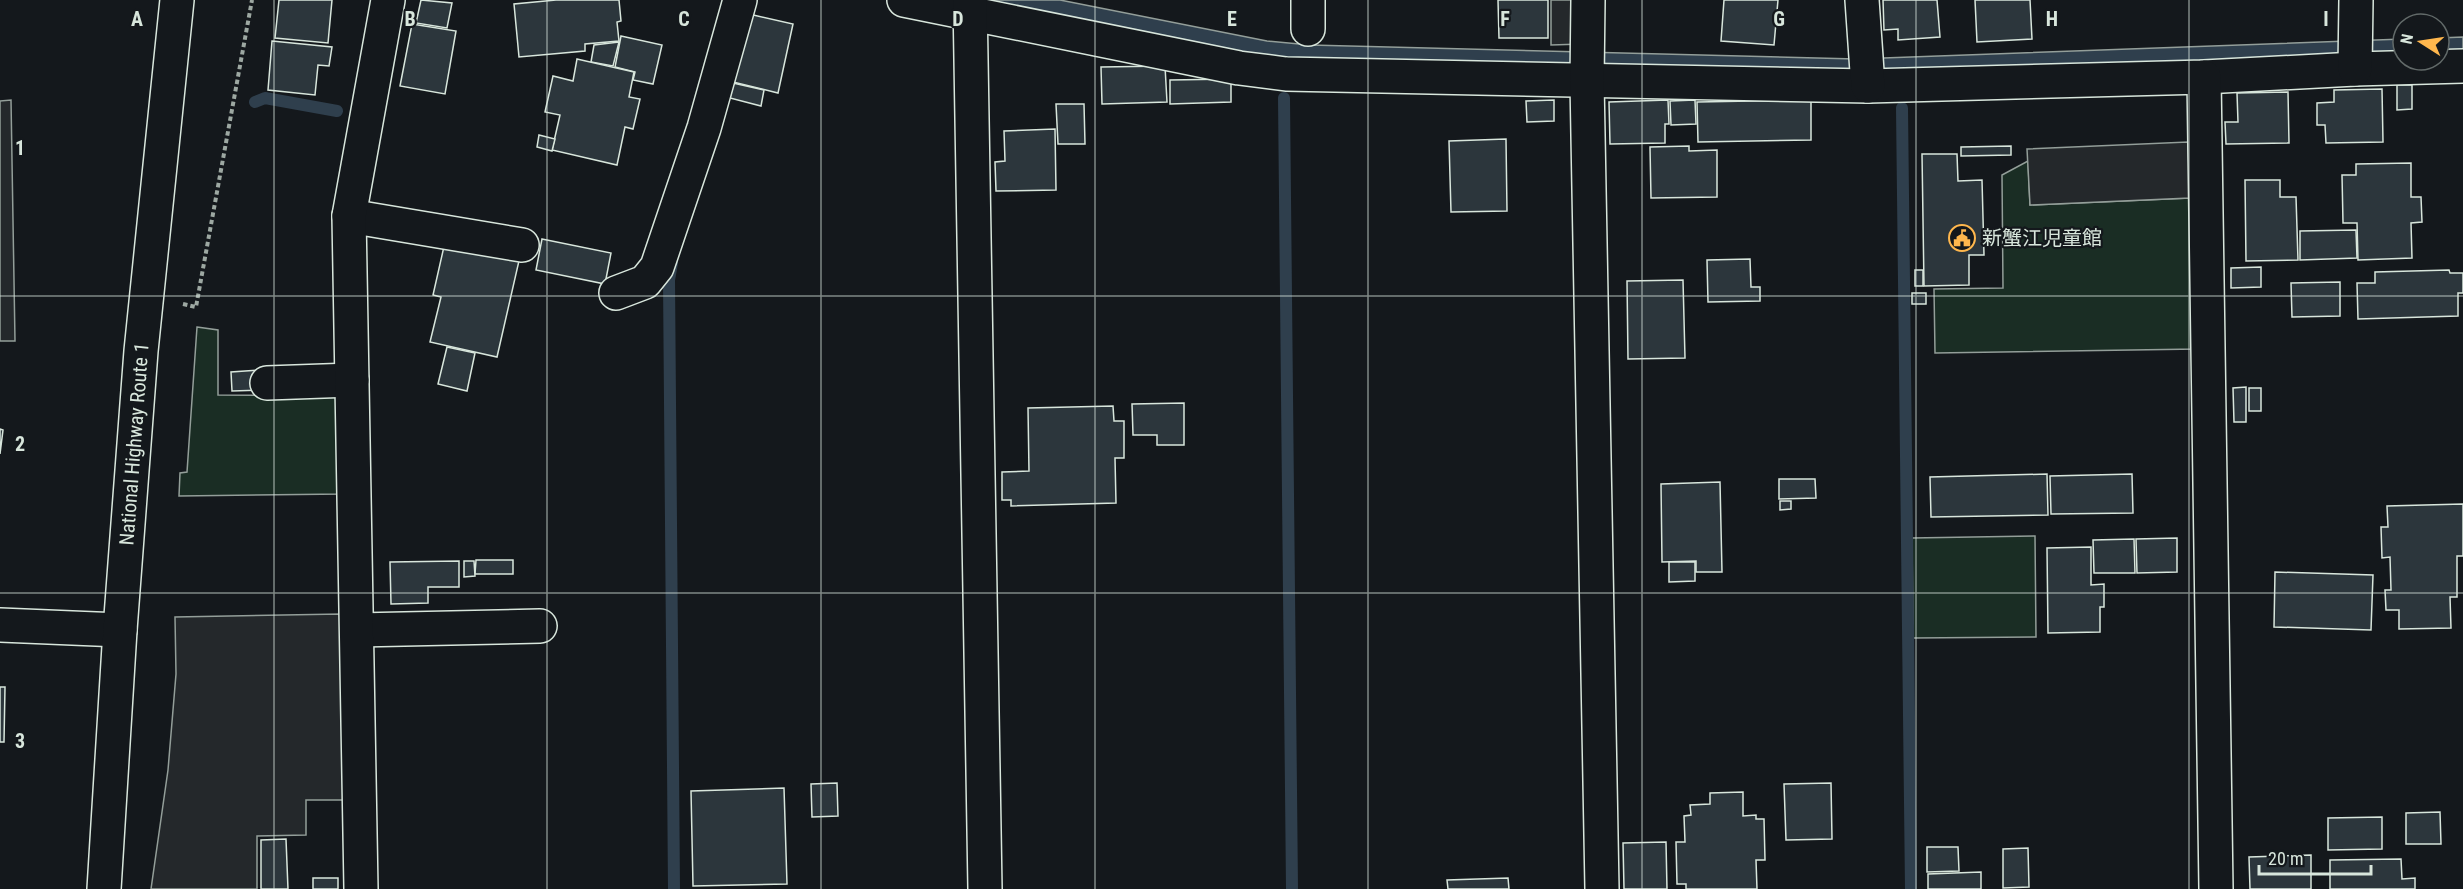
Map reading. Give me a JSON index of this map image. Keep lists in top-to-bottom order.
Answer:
{
  "streets": {
    "main road": ["National Highway Route 1"]
  },
  "places": {
    "public building": ["新蟹江児童館"]
  },
  "scale_bar": "20 m",
  "north": "left",
  "grid": {
    "columns": [
      "A",
      "B",
      "C",
      "D",
      "E",
      "F",
      "G",
      "H",
      "I"
    ],
    "rows": ["1", "2", "3"]
  }
}
